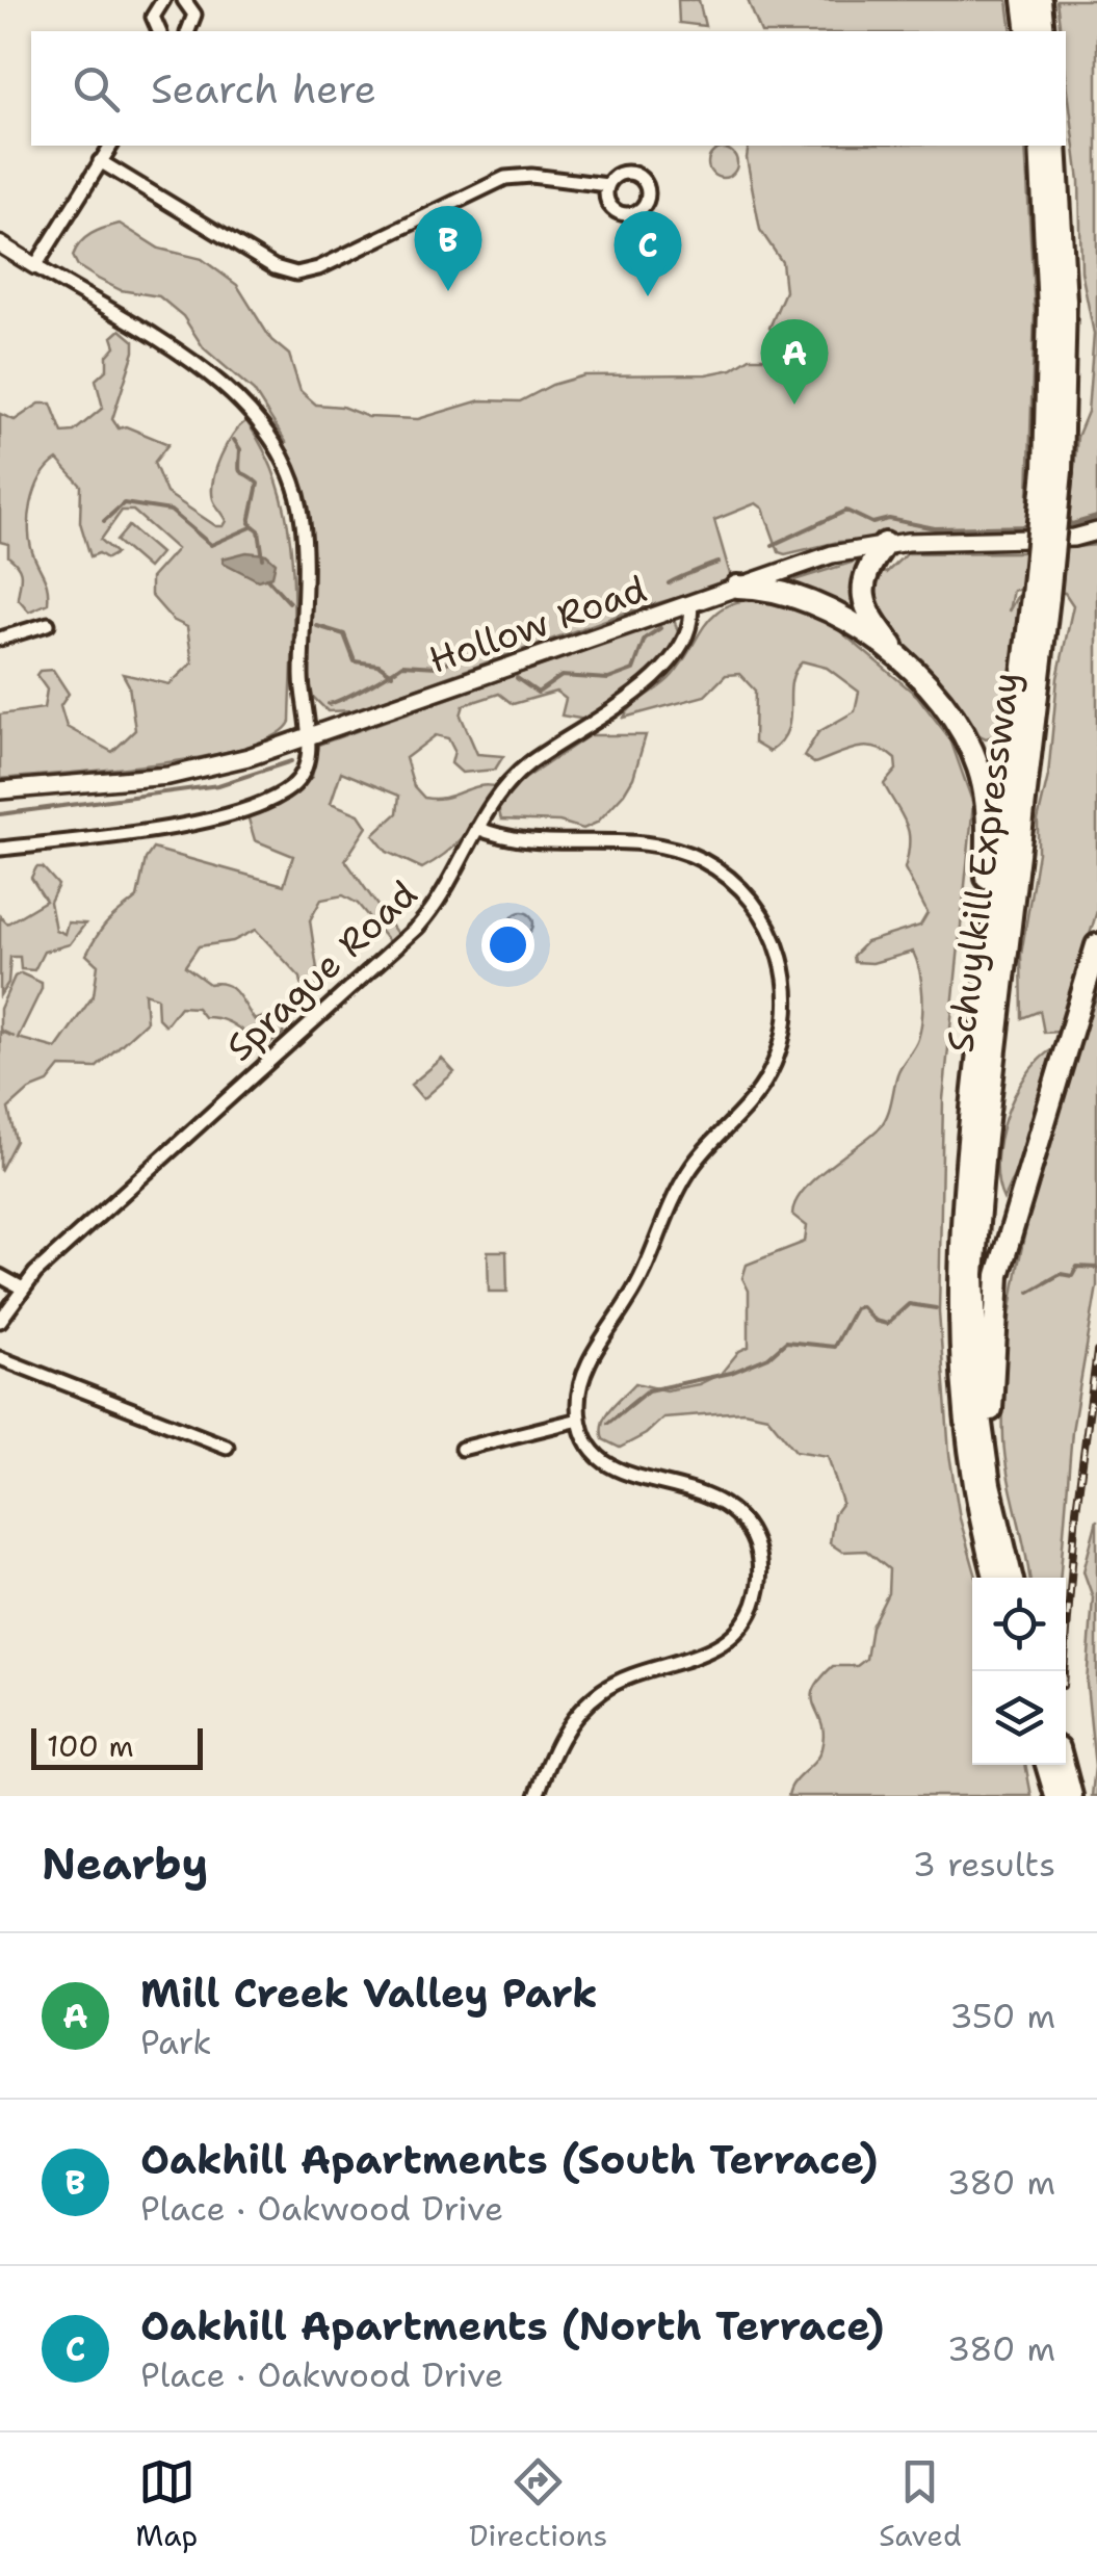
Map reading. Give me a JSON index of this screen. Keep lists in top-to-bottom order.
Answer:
{
  "streets": {
    "highway": ["Schuylkill Expressway"],
    "main road": ["Hollow Road"],
    "street": ["Sprague Road"]
  },
  "crossings": [
    ["Hollow Road", "Sprague Road"]
  ],
  "scale_bar": "100 m",
  "page": {
    "search": "Search here",
    "pins": ["B", "C", "A"],
    "scale": "100 m",
    "heading": ["Nearby", "3 results"],
    "list": [
      {
        "mark": "A",
        "name": "Mill Creek Valley Park",
        "note": "Park",
        "value": "350 m"
      },
      {
        "mark": "B",
        "name": "Oakhill Apartments (South Terrace)",
        "note": "Place · Oakwood Drive",
        "value": "380 m"
      },
      {
        "mark": "C",
        "name": "Oakhill Apartments (North Terrace)",
        "note": "Place · Oakwood Drive",
        "value": "380 m"
      }
    ],
    "nav": ["Map", "Directions", "Saved"]
  }
}
